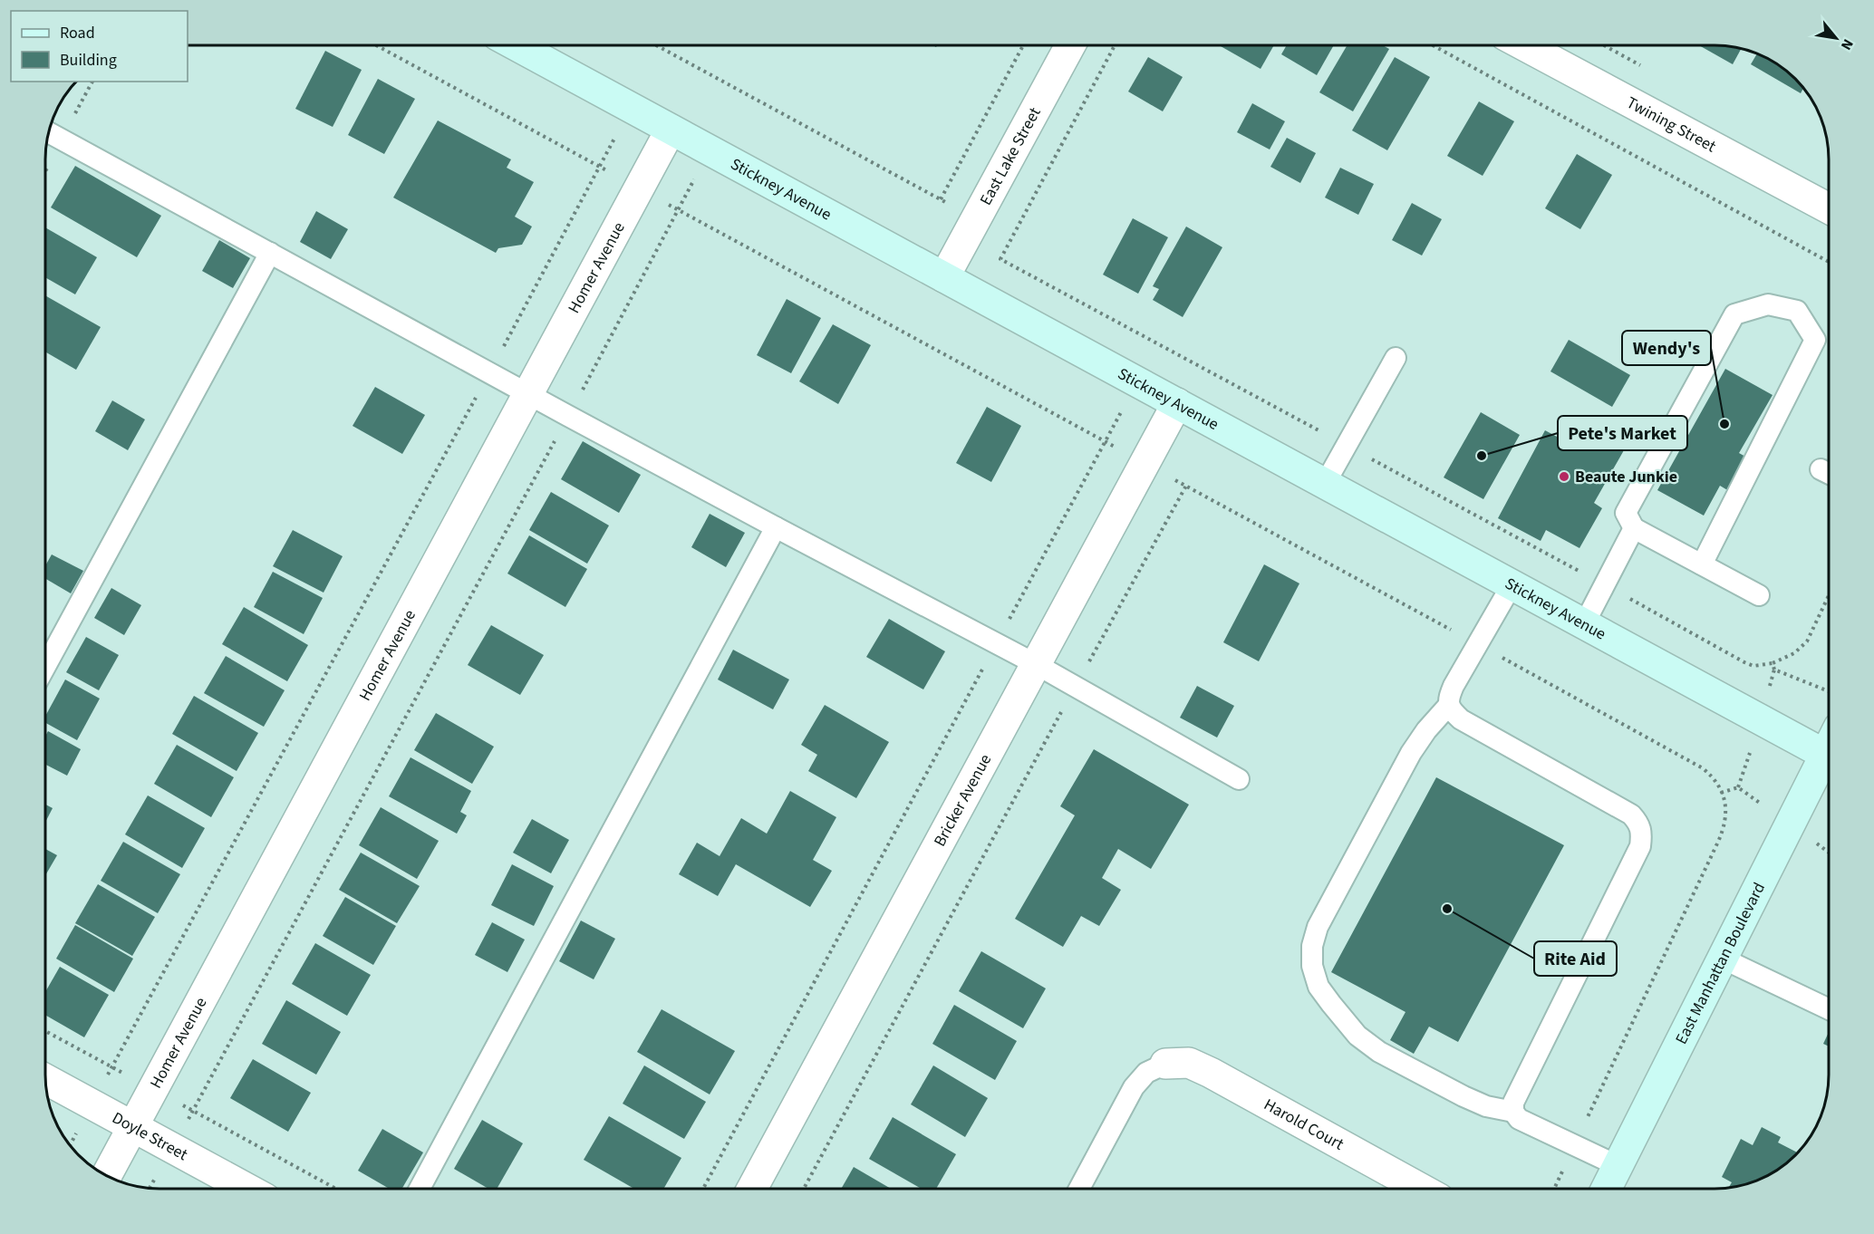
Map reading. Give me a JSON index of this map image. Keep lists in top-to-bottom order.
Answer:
{
  "streets": {
    "street": [
      "Twining Street",
      "East Lake Street",
      "Stickney Avenue",
      "Homer Avenue",
      "Bricker Avenue",
      "East Manhattan Boulevard",
      "Harold Court",
      "Doyle Street"
    ]
  },
  "crossings": [
    ["East Lake Street", "Stickney Avenue"],
    ["Stickney Avenue", "Homer Avenue"],
    ["Stickney Avenue", "Bricker Avenue"],
    ["Homer Avenue", "Doyle Street"]
  ],
  "places": [
    "Wendy's",
    "Pete's Market",
    "Beaute Junkie",
    "Rite Aid"
  ],
  "legend": ["Road", "Building"],
  "north": "bottom right"
}
